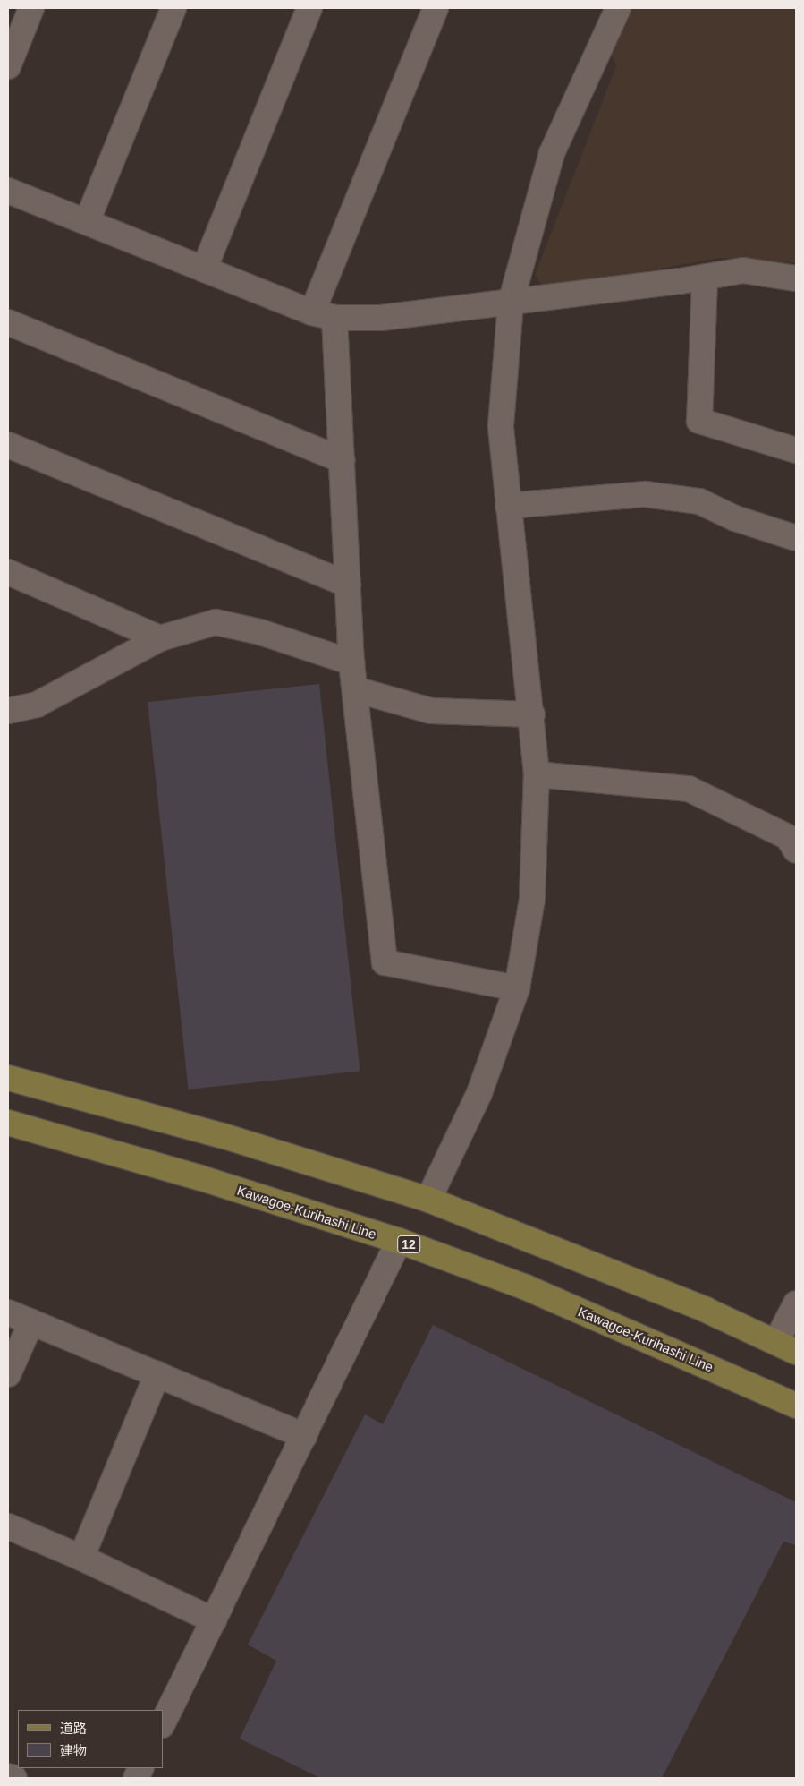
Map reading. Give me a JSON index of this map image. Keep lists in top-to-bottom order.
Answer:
{
  "streets": {
    "main road": ["Kawagoe-Kurihashi Line", "12"]
  },
  "legend": ["道路", "建物"]
}
